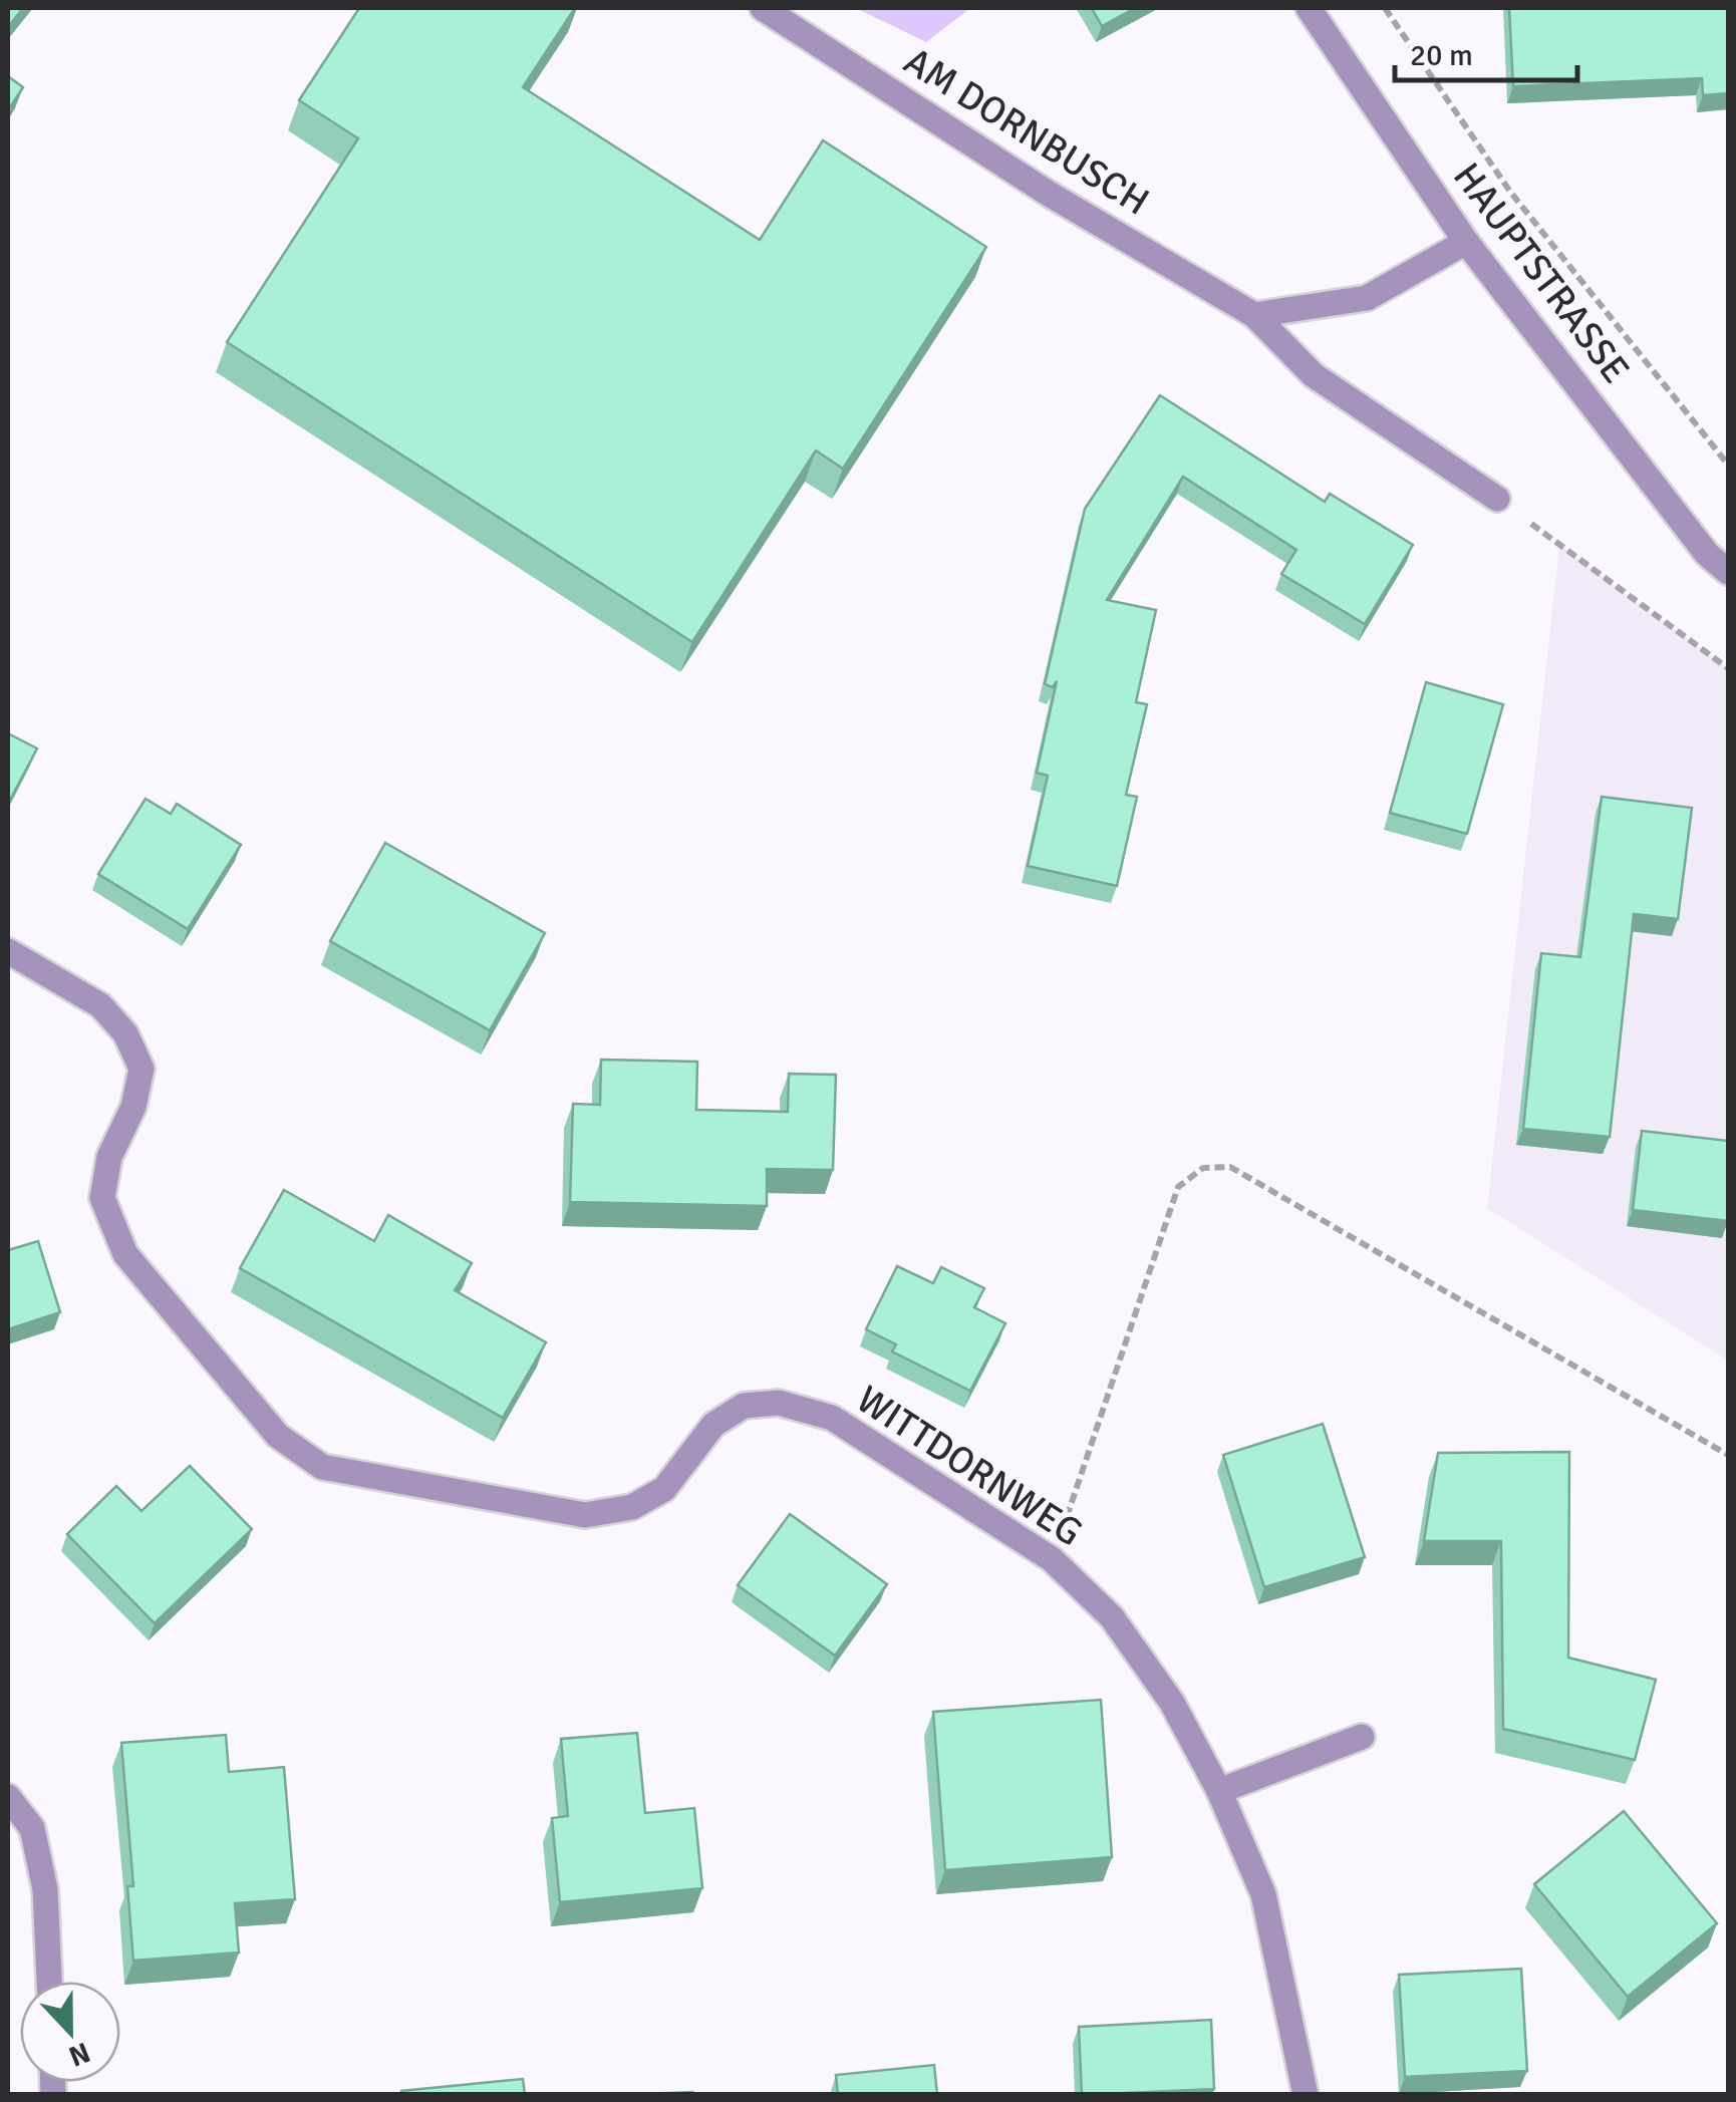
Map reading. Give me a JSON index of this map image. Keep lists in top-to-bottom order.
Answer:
{
  "streets": {
    "street": ["AM DORNBUSCH", "HAUPTSTRASSE", "WITTDORNWEG"]
  },
  "scale_bar": "20 m",
  "north": "bottom"
}
